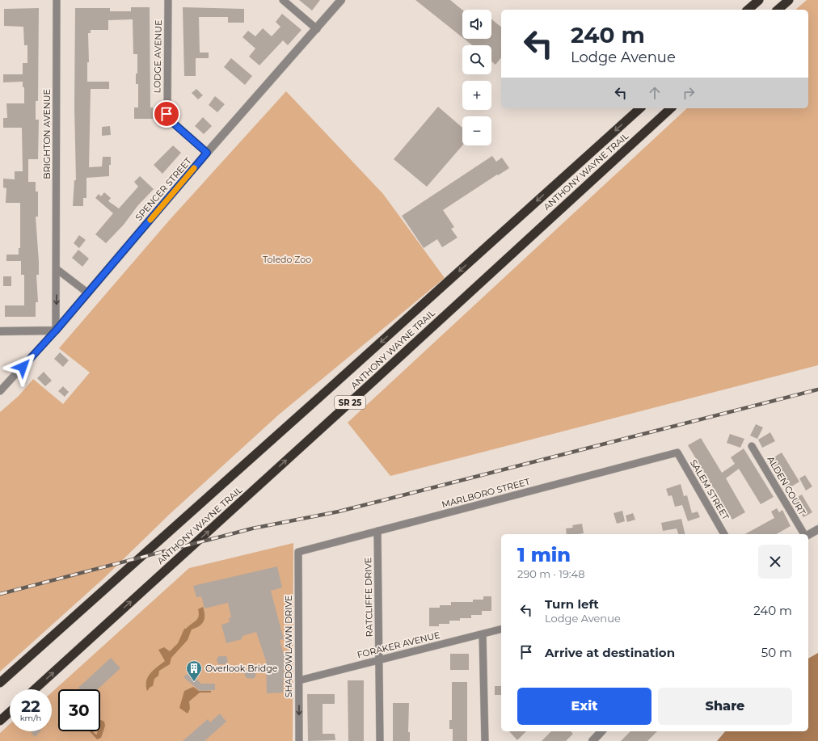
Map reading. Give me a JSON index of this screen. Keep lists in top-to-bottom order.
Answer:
{
  "streets": {
    "highway": ["ANTHONY WAYNE TRAIL", "SR 25"],
    "street": [
      "LODGE AVENUE",
      "BRIGHTON AVENUE",
      "SPENCER STREET",
      "ALDEN COURT",
      "SALEM STREET",
      "MARLBORO STREET",
      "RATCLIFFE DRIVE",
      "FORAKER AVENUE",
      "SHADOWLAWN DRIVE"
    ]
  },
  "crossings": [
    ["LODGE AVENUE", "SPENCER STREET"],
    ["BRIGHTON AVENUE", "SPENCER STREET"],
    ["SALEM STREET", "MARLBORO STREET"],
    ["MARLBORO STREET", "RATCLIFFE DRIVE"],
    ["MARLBORO STREET", "SHADOWLAWN DRIVE"],
    ["RATCLIFFE DRIVE", "FORAKER AVENUE"],
    ["FORAKER AVENUE", "SHADOWLAWN DRIVE"]
  ],
  "parks": ["Toledo Zoo"],
  "places": {
    "building": ["Overlook Bridge"]
  },
  "page": {
    "map_buttons": ["+", "−"],
    "turn": ["240 m", "Lodge Avenue"],
    "heading": ["1 min", "290 m · 19:48"],
    "list": [
      {
        "name": "Turn left",
        "note": "Lodge Avenue",
        "value": "240 m"
      },
      {
        "name": "Arrive at destination",
        "value": "50 m"
      }
    ],
    "buttons": ["Exit", "Share"],
    "speed": "22 km/h",
    "limit": "30"
  }
}
